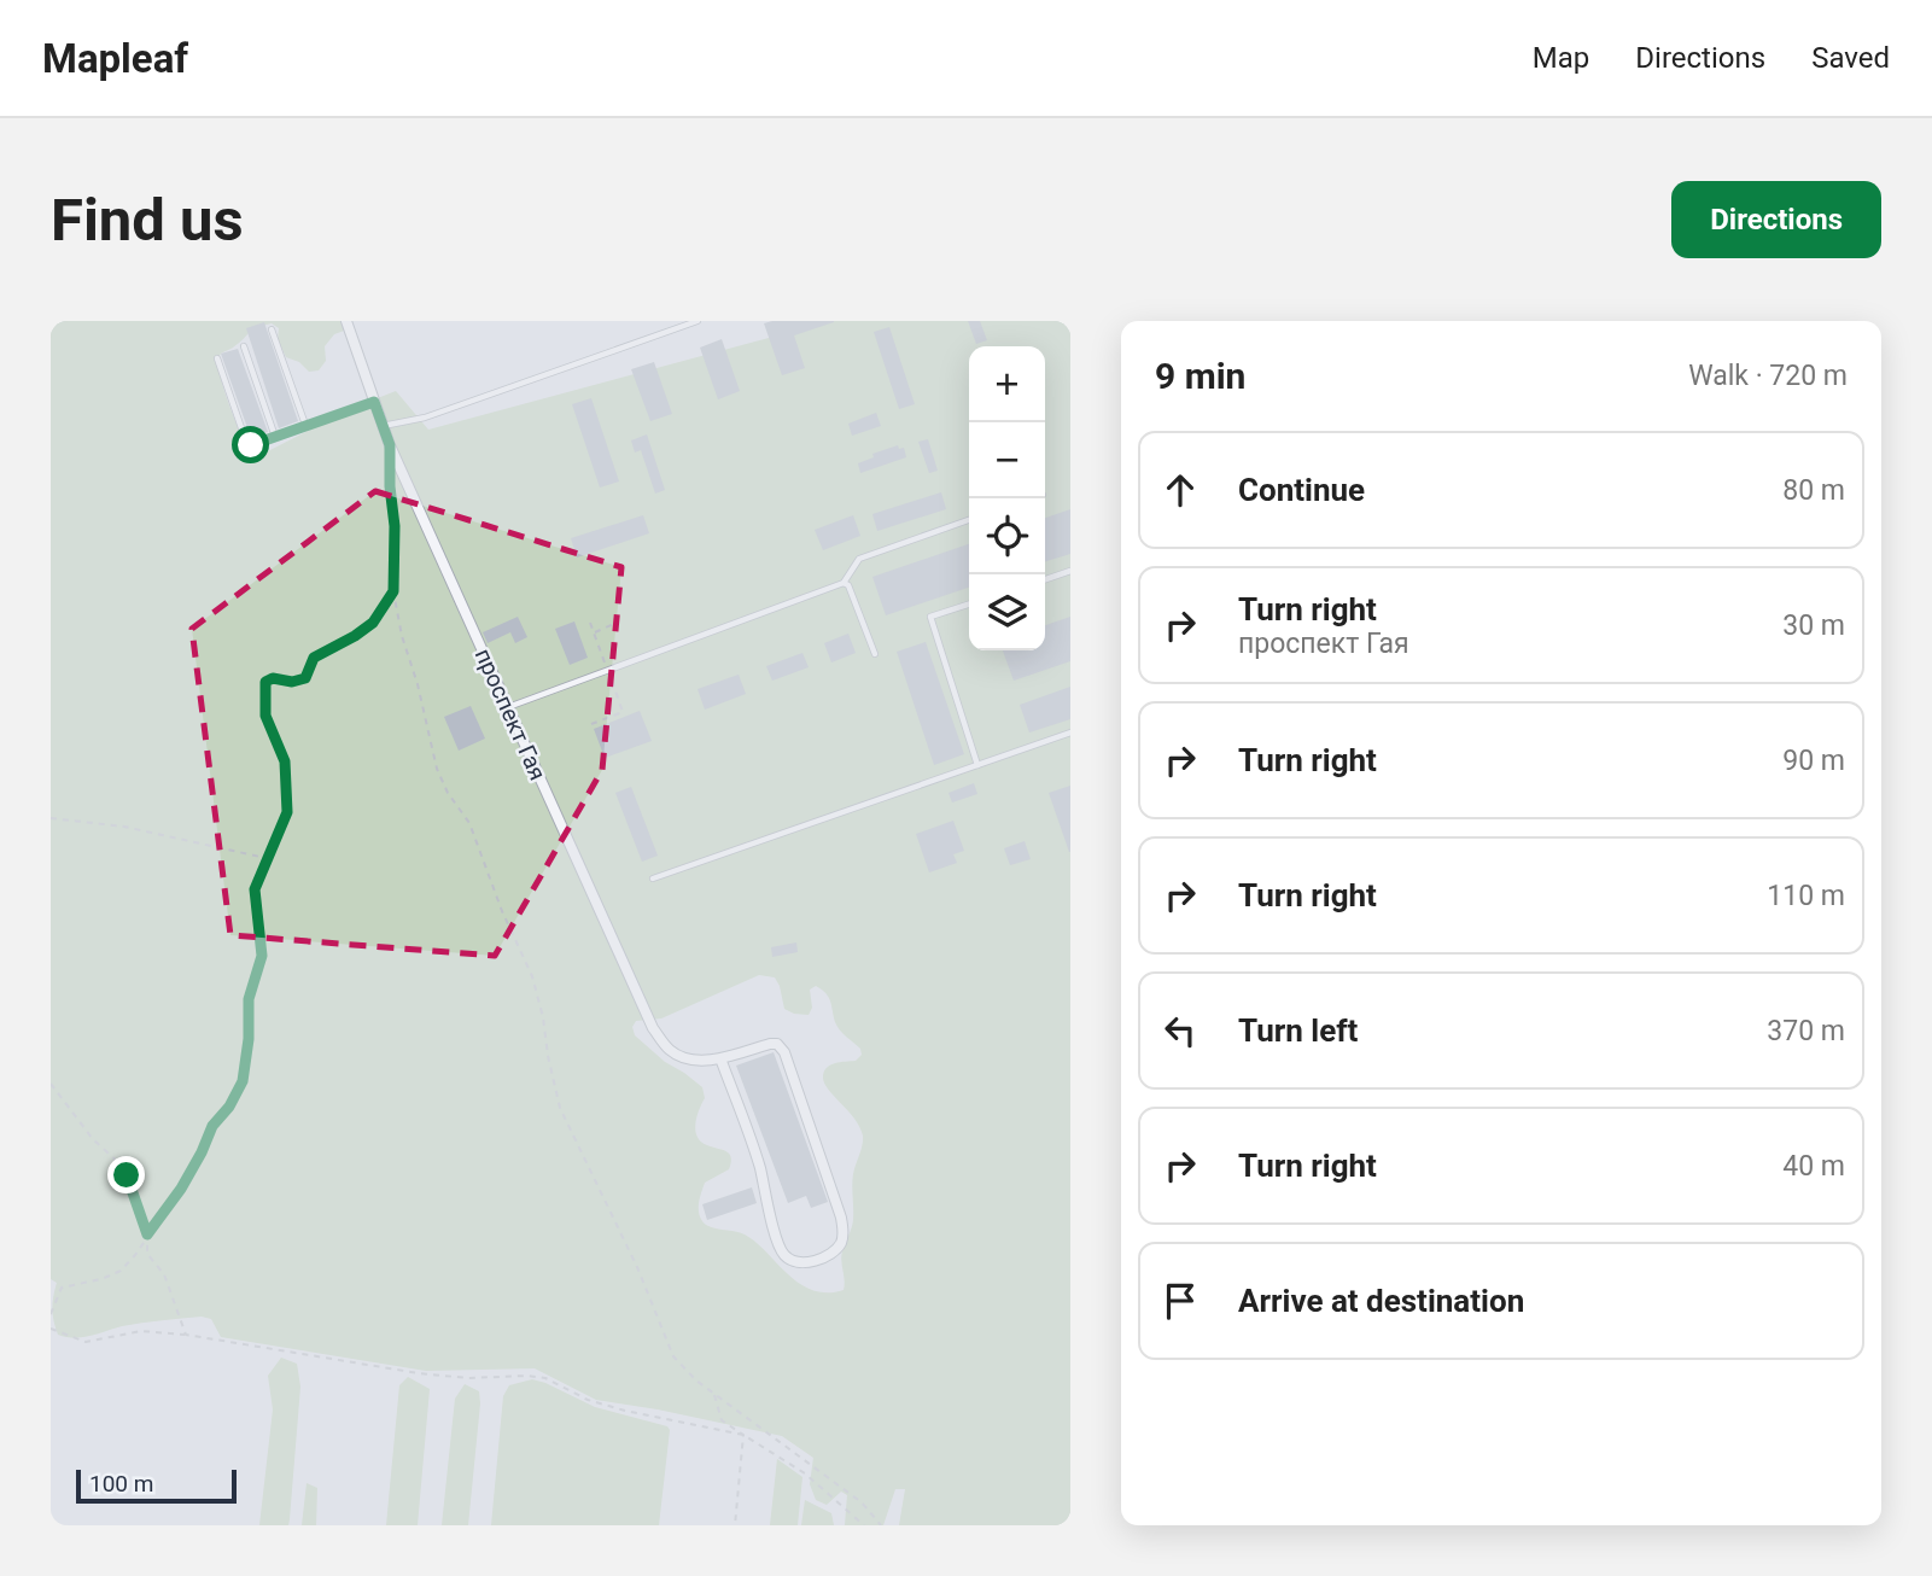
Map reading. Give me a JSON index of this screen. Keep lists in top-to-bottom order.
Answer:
{
  "streets": {
    "street": ["проспект Гая"]
  },
  "scale_bar": "100 m",
  "page": {
    "header": "Mapleaf",
    "nav": ["Map", "Directions", "Saved"],
    "buttons": "Directions",
    "title": "Find us",
    "heading": ["9 min", "Walk · 720 m"],
    "map_buttons": ["+", "−"],
    "list": [
      ["Continue", "80 m"],
      ["Turn right", "проспект Гая", "30 m"],
      ["Turn right", "90 m"],
      ["Turn right", "110 m"],
      ["Turn left", "370 m"],
      ["Turn right", "40 m"],
      "Arrive at destination"
    ],
    "scale": "100 m"
  }
}
